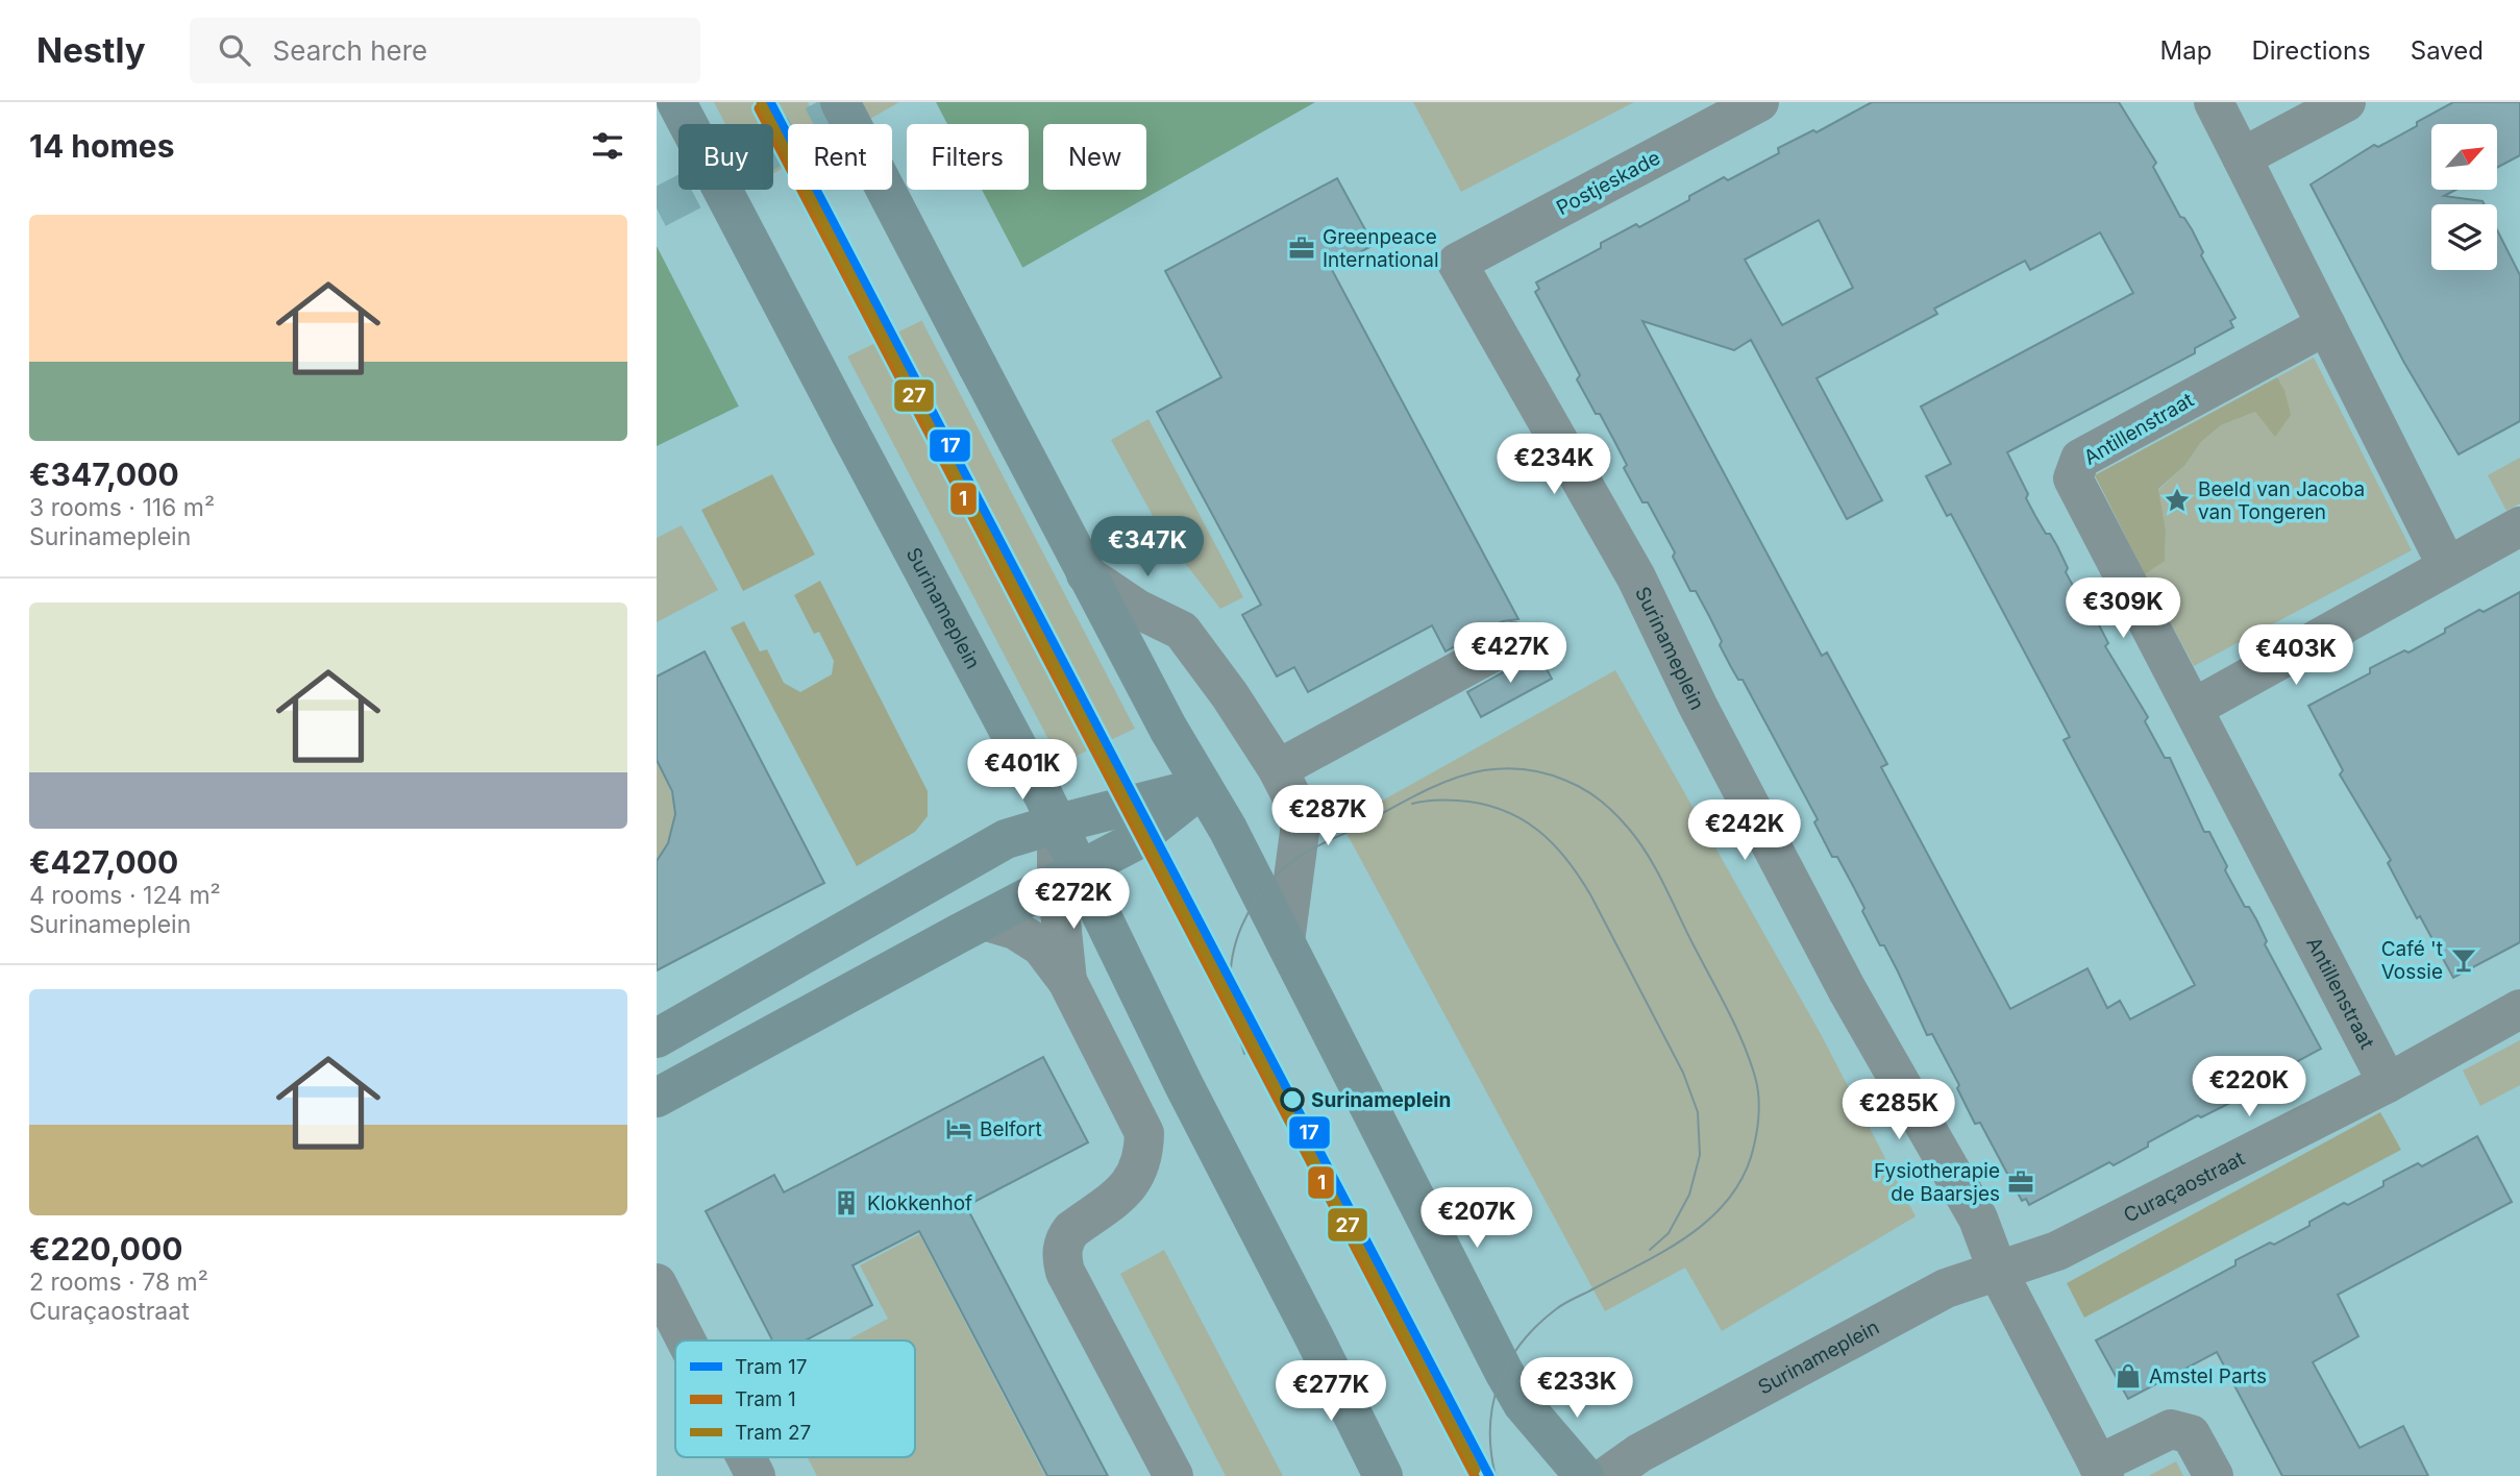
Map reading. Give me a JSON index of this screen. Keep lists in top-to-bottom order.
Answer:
{
  "streets": {
    "main road": ["Surinameplein"],
    "street": ["Postjeskade", "Antillenstraat", "Curaçaostraat"]
  },
  "crossings": [
    ["Postjeskade", "Surinameplein"],
    ["Antillenstraat", "Curaçaostraat"],
    ["Surinameplein", "Curaçaostraat"]
  ],
  "places": {
    "office": ["Greenpeace International", "Fysiotherapie de Baarsjes"],
    "place": ["Beeld van Jacoba van Tongeren"],
    "bar": ["Café 't Vossie"],
    "other": ["Surinameplein"],
    "hotel": ["Belfort"],
    "building": ["Klokkenhof"],
    "shop": ["Amstel Parts"]
  },
  "lines": ["tram line 17", "tram line 27", "tram line 1"],
  "legend": ["Tram 17", "Tram 1", "Tram 27"],
  "north": "top right",
  "page": {
    "header": "Nestly",
    "search": "Search here",
    "nav": ["Map", "Directions", "Saved"],
    "heading": "14 homes",
    "chip": [
      "Buy",
      "Rent",
      "Filters",
      "New"
    ],
    "list": [
      {
        "name": "€347,000",
        "note": "3 rooms · 116 m² · Surinameplein"
      },
      {
        "name": "€427,000",
        "note": "4 rooms · 124 m² · Surinameplein"
      },
      {
        "name": "€220,000",
        "note": "2 rooms · 78 m² · Curaçaostraat"
      }
    ],
    "price": [
      "€234K",
      "€347K",
      "€309K",
      "€427K",
      "€403K",
      "€401K",
      "€287K",
      "€242K",
      "€272K",
      "€220K",
      "€285K",
      "€207K",
      "€233K",
      "€277K"
    ]
  }
}
